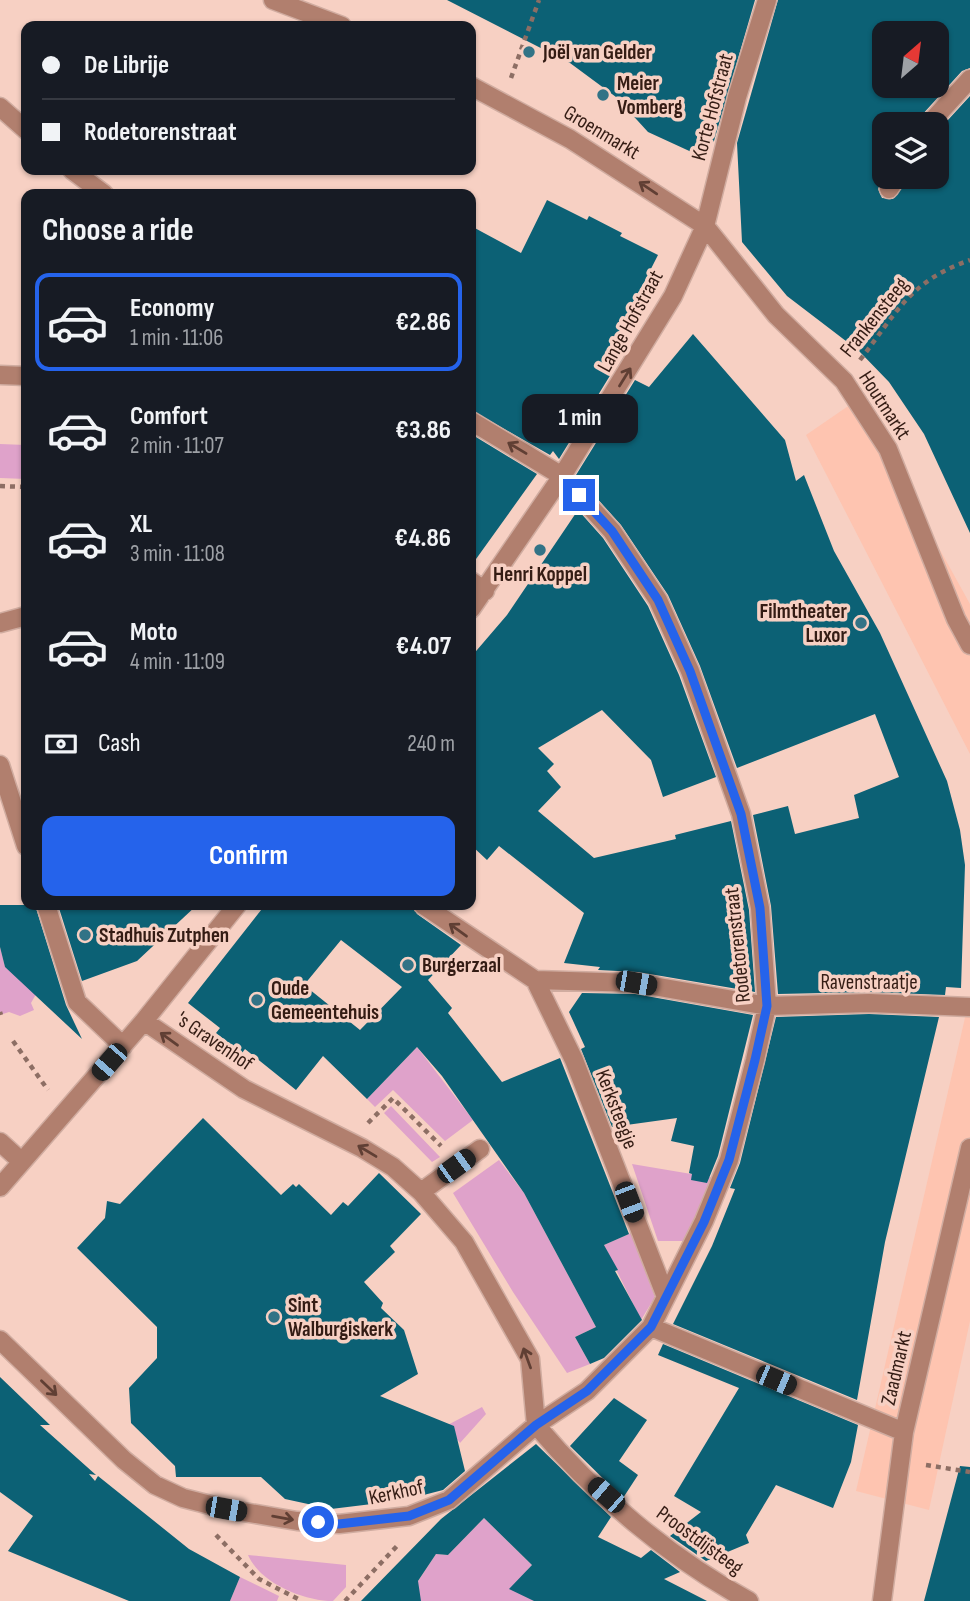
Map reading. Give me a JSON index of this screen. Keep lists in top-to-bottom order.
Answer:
{
  "streets": {
    "street": [
      "Korte Hofstraat",
      "Groenmarkt",
      "Lange Hofstraat",
      "Houtmarkt",
      "Rodetorenstraat",
      "Ravenstraatje",
      "'s Gravenhof",
      "Kerksteegje",
      "Zaadmarkt",
      "Kerkhof",
      "Proostdijsteeg"
    ],
    "path": ["Frankensteeg"]
  },
  "crossings": [
    ["Korte Hofstraat", "Groenmarkt"],
    ["Korte Hofstraat", "Lange Hofstraat"],
    ["Korte Hofstraat", "Houtmarkt"],
    ["Groenmarkt", "Lange Hofstraat"],
    ["Groenmarkt", "Houtmarkt"],
    ["Frankensteeg", "Houtmarkt"],
    ["Lange Hofstraat", "Houtmarkt"],
    ["Lange Hofstraat", "Rodetorenstraat"],
    ["Rodetorenstraat", "Ravenstraatje"],
    ["Rodetorenstraat", "Kerksteegje"],
    ["Rodetorenstraat", "Kerkhof"],
    ["Rodetorenstraat", "Proostdijsteeg"],
    ["Ravenstraatje", "Kerksteegje"],
    ["Kerkhof", "Proostdijsteeg"]
  ],
  "one_way": [
    "Groenmarkt",
    "Lange Hofstraat",
    "'s Gravenhof",
    "Kerkhof"
  ],
  "places": [
    "Joël van Gelder",
    "Meier Vomberg",
    "Henri Koppel",
    "Filmtheater Luxor",
    "Stadhuis Zutphen",
    "Burgerzaal",
    "Oude Gemeentehuis",
    "Sint Walburgiskerk"
  ],
  "north": "top right",
  "page": {
    "banner": ["De Librije", "Rodetorenstraat"],
    "heading": "Choose a ride",
    "list": [
      {
        "name": "Economy",
        "note": "1 min · 11:06",
        "value": "€2.86"
      },
      {
        "name": "Comfort",
        "note": "2 min · 11:07",
        "value": "€3.86"
      },
      {
        "name": "XL",
        "note": "3 min · 11:08",
        "value": "€4.86"
      },
      {
        "name": "Moto",
        "note": "4 min · 11:09",
        "value": "€4.07"
      }
    ],
    "bubble": "1 min",
    "pay": ["Cash", "240 m"],
    "buttons": "Confirm"
  }
}
